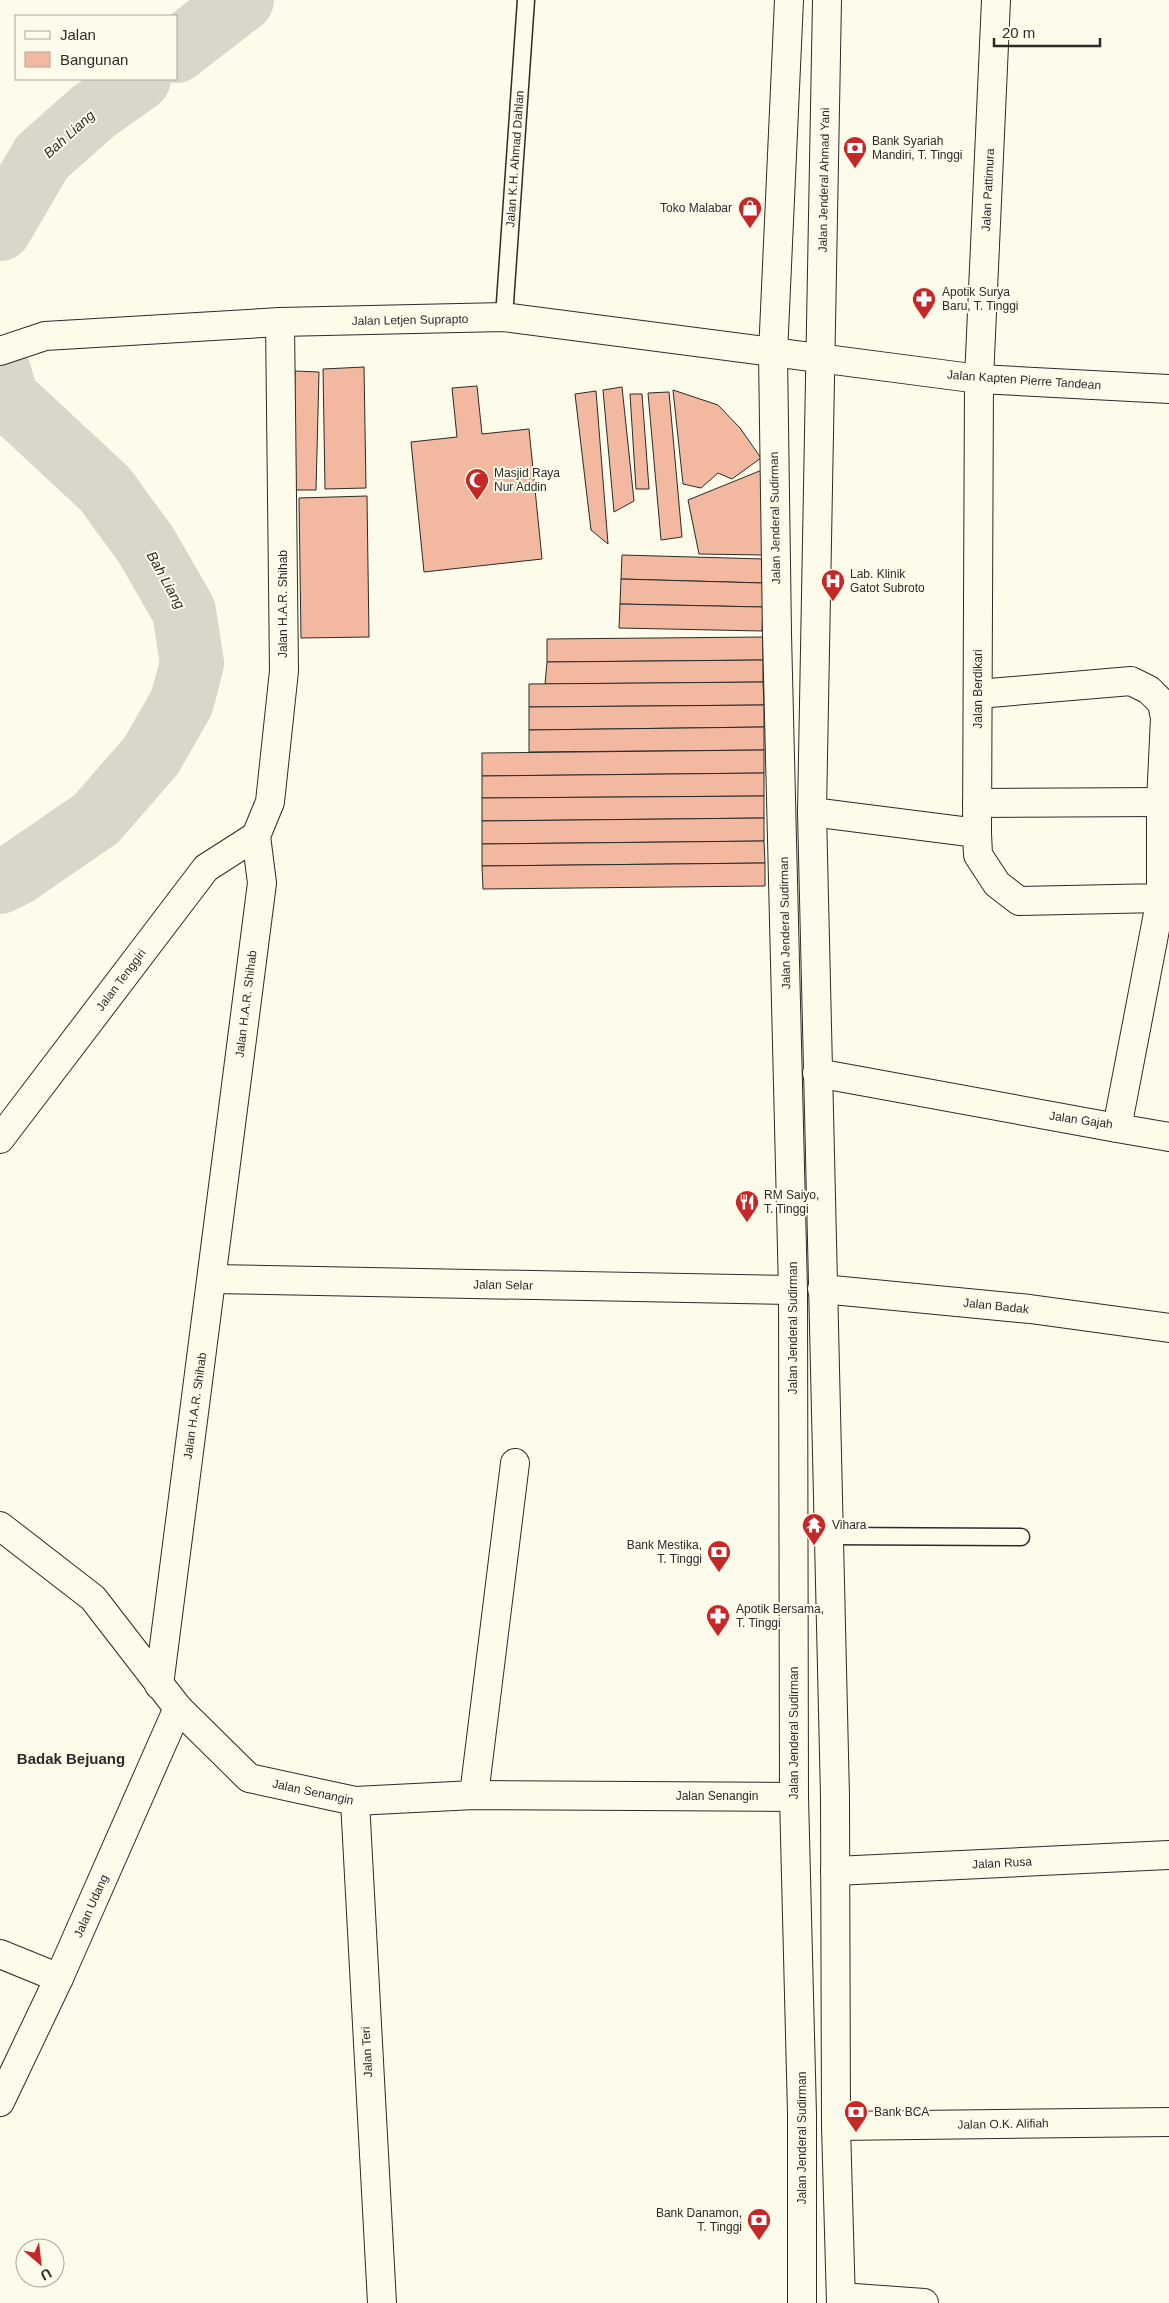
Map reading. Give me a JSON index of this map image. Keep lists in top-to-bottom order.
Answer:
{
  "streets": {
    "street": [
      "Jalan Jenderal Ahmad Yani",
      "Jalan Pattimura",
      "Jalan Letjen Suprapto",
      "Jalan Kapten Pierre Tandean",
      "Jalan Jenderal Sudirman",
      "Jalan H.A.R. Shihab",
      "Jalan Berdikari",
      "Jalan Tenggiri",
      "Jalan Gajah",
      "Jalan Selar",
      "Jalan Badak",
      "Jalan Senangin",
      "Jalan Rusa",
      "Jalan Udang",
      "Jalan Teri",
      "Jalan O.K. Alifiah"
    ],
    "lane": ["Jalan K.H. Ahmad Dahlan"]
  },
  "crossings": [
    ["Jalan K.H. Ahmad Dahlan", "Jalan Letjen Suprapto"],
    ["Jalan Jenderal Ahmad Yani", "Jalan Letjen Suprapto"],
    ["Jalan Jenderal Ahmad Yani", "Jalan Kapten Pierre Tandean"],
    ["Jalan Pattimura", "Jalan Kapten Pierre Tandean"],
    ["Jalan Pattimura", "Jalan Berdikari"],
    ["Jalan Letjen Suprapto", "Jalan Kapten Pierre Tandean"],
    ["Jalan Letjen Suprapto", "Jalan Jenderal Sudirman"],
    ["Jalan Letjen Suprapto", "Jalan H.A.R. Shihab"],
    ["Jalan Kapten Pierre Tandean", "Jalan Berdikari"],
    ["Jalan Jenderal Sudirman", "Jalan Selar"],
    ["Jalan Jenderal Sudirman", "Jalan Senangin"],
    ["Jalan H.A.R. Shihab", "Jalan Tenggiri"],
    ["Jalan H.A.R. Shihab", "Jalan Selar"],
    ["Jalan H.A.R. Shihab", "Jalan Senangin"],
    ["Jalan Berdikari", "Jalan Gajah"],
    ["Jalan Senangin", "Jalan Udang"],
    ["Jalan Senangin", "Jalan Teri"]
  ],
  "districts": ["Badak Bejuang"],
  "water": ["Bah Liang"],
  "places": {
    "bank": [
      "Bank Syariah Mandiri, T. Tinggi",
      "Bank Mestika, T. Tinggi",
      "Bank BCA",
      "Bank Danamon, T. Tinggi"
    ],
    "shop": ["Toko Malabar"],
    "pharmacy": ["Apotik Surya Baru, T. Tinggi", "Apotik Bersama, T. Tinggi"],
    "mosque": ["Masjid Raya Nur Addin"],
    "hospital": ["Lab. Klinik Gatot Subroto"],
    "restaurant": ["RM Saiyo, T. Tinggi"],
    "temple": ["Vihara"]
  },
  "legend": ["Jalan", "Bangunan"],
  "scale_bar": "20 m",
  "north": "bottom right"
}
